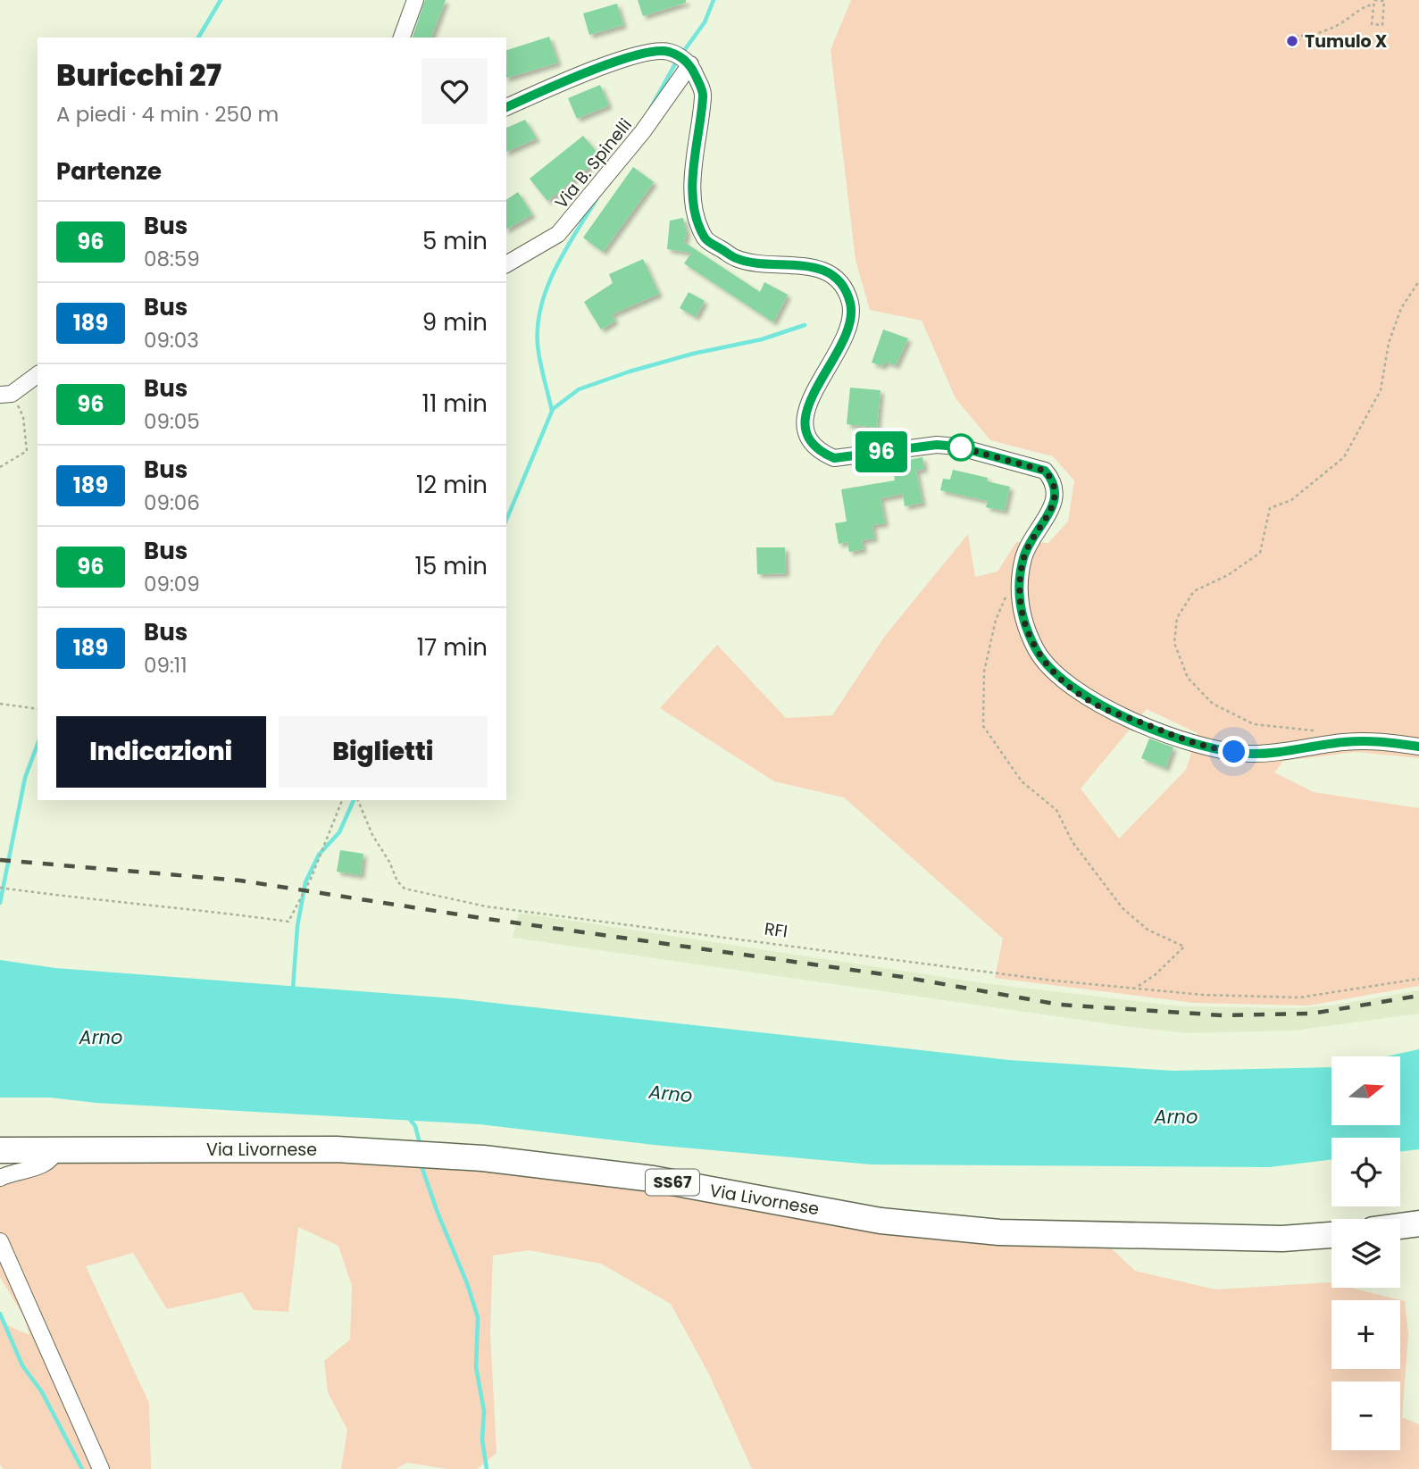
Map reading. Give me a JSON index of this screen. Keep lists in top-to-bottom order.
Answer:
{
  "streets": {
    "main road": ["Via Livornese", "SS67"],
    "street": ["Via B. Spinelli"],
    "path": ["RFI"]
  },
  "water": ["Arno"],
  "places": ["Tumulo X"],
  "lines": ["bus line 96"],
  "north": "right",
  "page": {
    "on_map": "96",
    "heading": [
      ["Buricchi 27", "A piedi · 4 min · 250 m"],
      "Partenze"
    ],
    "list": [
      {
        "mark": "96",
        "name": "Bus",
        "note": "08:59",
        "value": "5 min"
      },
      {
        "mark": "189",
        "name": "Bus",
        "note": "09:03",
        "value": "9 min"
      },
      {
        "mark": "96",
        "name": "Bus",
        "note": "09:05",
        "value": "11 min"
      },
      {
        "mark": "189",
        "name": "Bus",
        "note": "09:06",
        "value": "12 min"
      },
      {
        "mark": "96",
        "name": "Bus",
        "note": "09:09",
        "value": "15 min"
      },
      {
        "mark": "189",
        "name": "Bus",
        "note": "09:11",
        "value": "17 min"
      }
    ],
    "buttons": ["Indicazioni", "Biglietti"],
    "map_buttons": ["+", "−"]
  }
}
